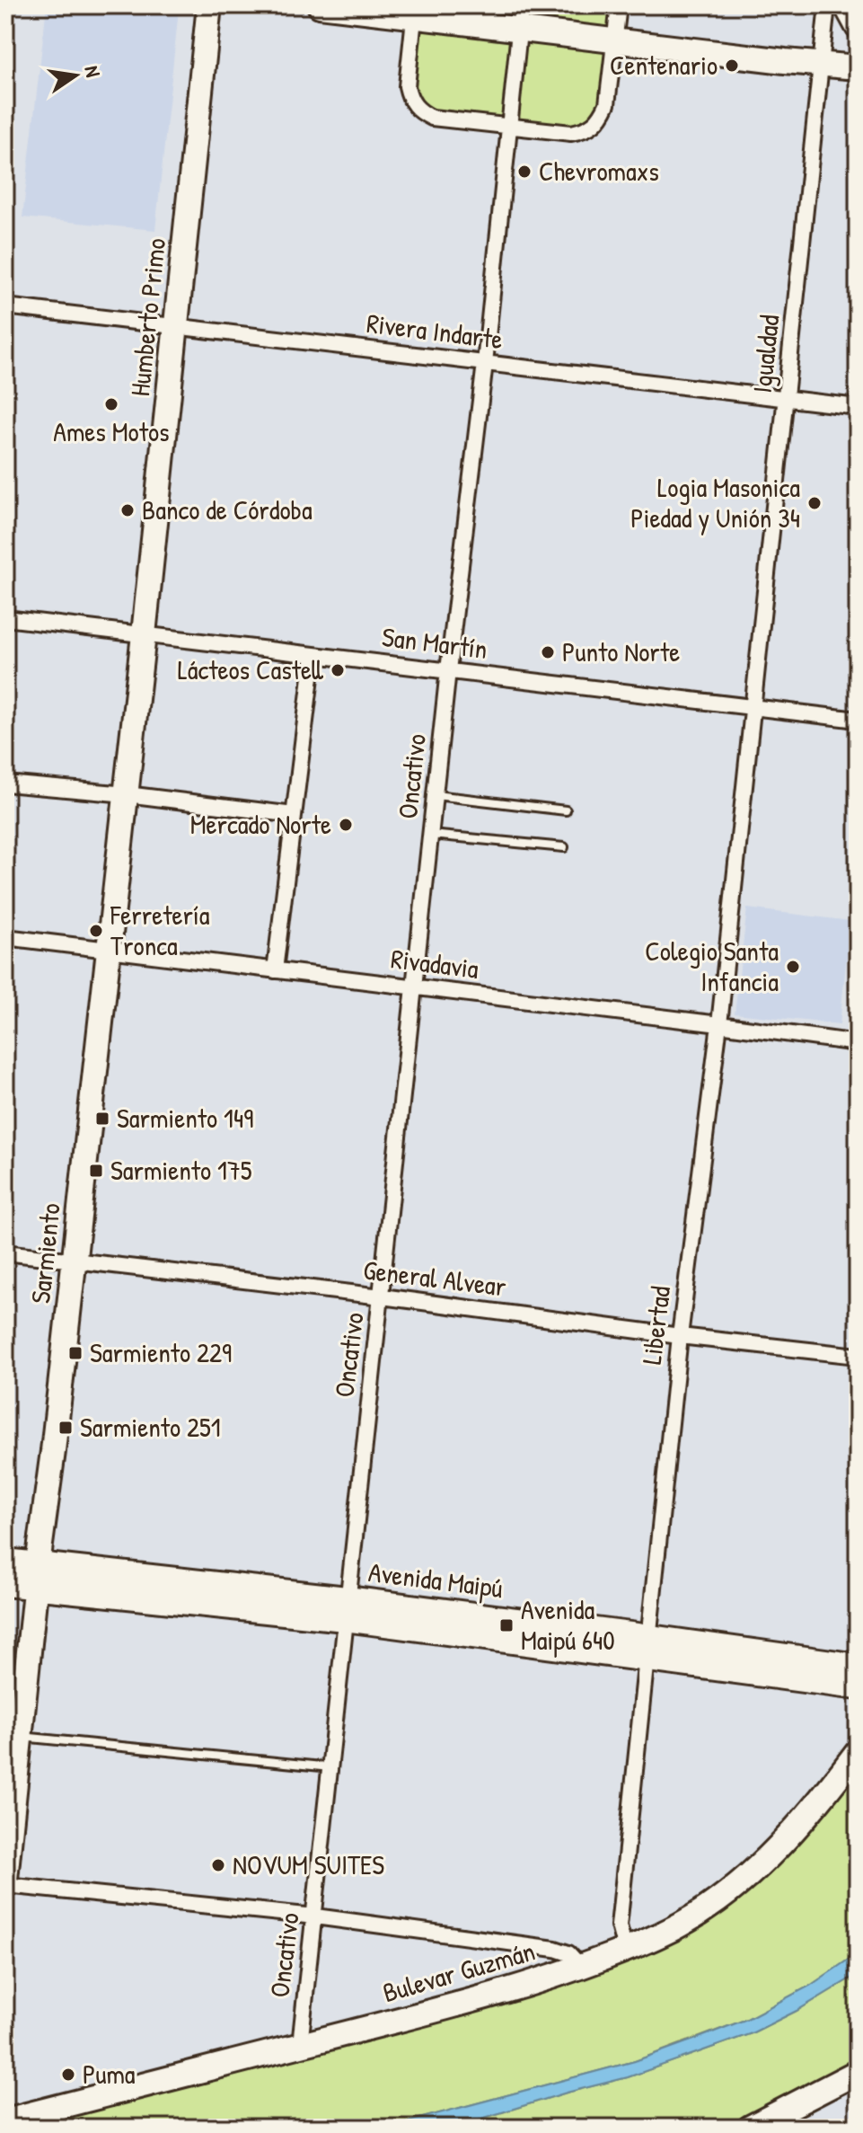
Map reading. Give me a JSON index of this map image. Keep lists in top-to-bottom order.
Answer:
{
  "streets": {
    "main road": [
      "Humberto Primo",
      "Sarmiento",
      "Avenida Maipú",
      "Bulevar Guzmán"
    ],
    "street": [
      "Rivera Indarte",
      "Igualdad",
      "San Martín",
      "Oncativo",
      "Rivadavia",
      "General Alvear",
      "Libertad"
    ]
  },
  "crossings": [
    ["Humberto Primo", "Rivera Indarte"],
    ["Humberto Primo", "San Martín"],
    ["Humberto Primo", "Sarmiento"],
    ["Rivera Indarte", "Igualdad"],
    ["Rivera Indarte", "Oncativo"],
    ["Igualdad", "San Martín"],
    ["Igualdad", "Libertad"],
    ["San Martín", "Oncativo"],
    ["San Martín", "Sarmiento"],
    ["San Martín", "Libertad"],
    ["Oncativo", "Rivadavia"],
    ["Oncativo", "General Alvear"],
    ["Oncativo", "Avenida Maipú"],
    ["Oncativo", "Bulevar Guzmán"],
    ["Rivadavia", "Sarmiento"],
    ["Rivadavia", "Libertad"],
    ["Sarmiento", "General Alvear"],
    ["Sarmiento", "Avenida Maipú"],
    ["General Alvear", "Libertad"],
    ["Libertad", "Avenida Maipú"],
    ["Libertad", "Bulevar Guzmán"]
  ],
  "places": {
    "other": [
      "Centenario",
      "Chevromaxs",
      "Ames Motos",
      "Logia Masonica Piedad y Unión 34",
      "Banco de Córdoba",
      "Punto Norte",
      "Lácteos Castell",
      "Mercado Norte",
      "Ferretería Tronca",
      "Colegio Santa Infancia",
      "NOVUM SUITES",
      "Puma"
    ],
    "transit": [
      "Sarmiento 149",
      "Sarmiento 175",
      "Sarmiento 229",
      "Sarmiento 251",
      "Avenida Maipú 640"
    ]
  },
  "north": "right"
}
